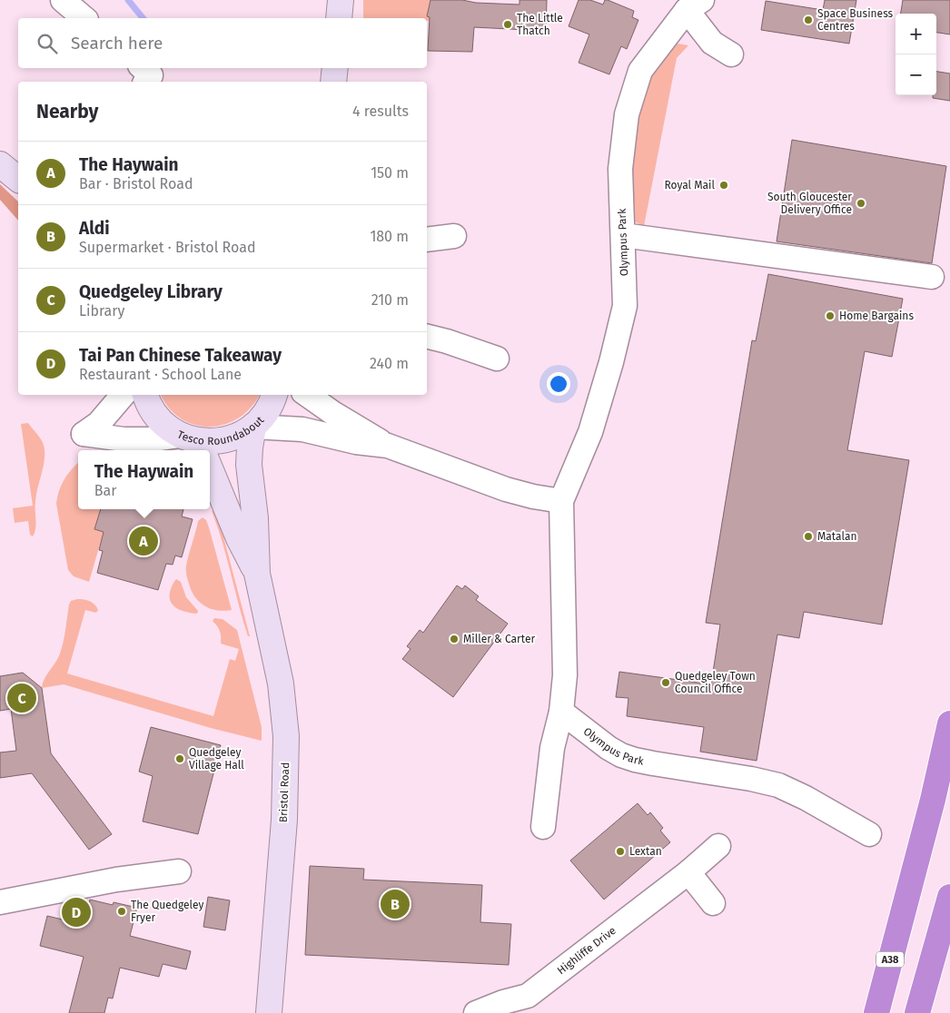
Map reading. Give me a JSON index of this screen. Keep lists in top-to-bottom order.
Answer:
{
  "streets": {
    "highway": ["A38"],
    "main road": ["Tesco Roundabout", "Bristol Road"],
    "street": ["Olympus Park", "Highliffe Drive"]
  },
  "crossings": [
    ["Tesco Roundabout", "Bristol Road"]
  ],
  "places": [
    "Space Business Centres",
    "The Little Thatch",
    "Royal Mail",
    "South Gloucester Delivery Office",
    "Home Bargains",
    "Matalan",
    "Miller & Carter",
    "Quedgeley Town Council Office",
    "Quedgeley Village Hall",
    "Lextan",
    "The Quedgeley Fryer"
  ],
  "page": {
    "map_buttons": ["+", "−"],
    "search": "Search here",
    "heading": ["Nearby", "4 results"],
    "list": [
      {
        "mark": "A",
        "name": "The Haywain",
        "note": "Bar · Bristol Road",
        "value": "150 m"
      },
      {
        "mark": "B",
        "name": "Aldi",
        "note": "Supermarket · Bristol Road",
        "value": "180 m"
      },
      {
        "mark": "C",
        "name": "Quedgeley Library",
        "note": "Library",
        "value": "210 m"
      },
      {
        "mark": "D",
        "name": "Tai Pan Chinese Takeaway",
        "note": "Restaurant · School Lane",
        "value": "240 m"
      }
    ],
    "popup": ["The Haywain", "Bar"],
    "pins": [
      "A",
      "C",
      "B",
      "D"
    ]
  }
}
